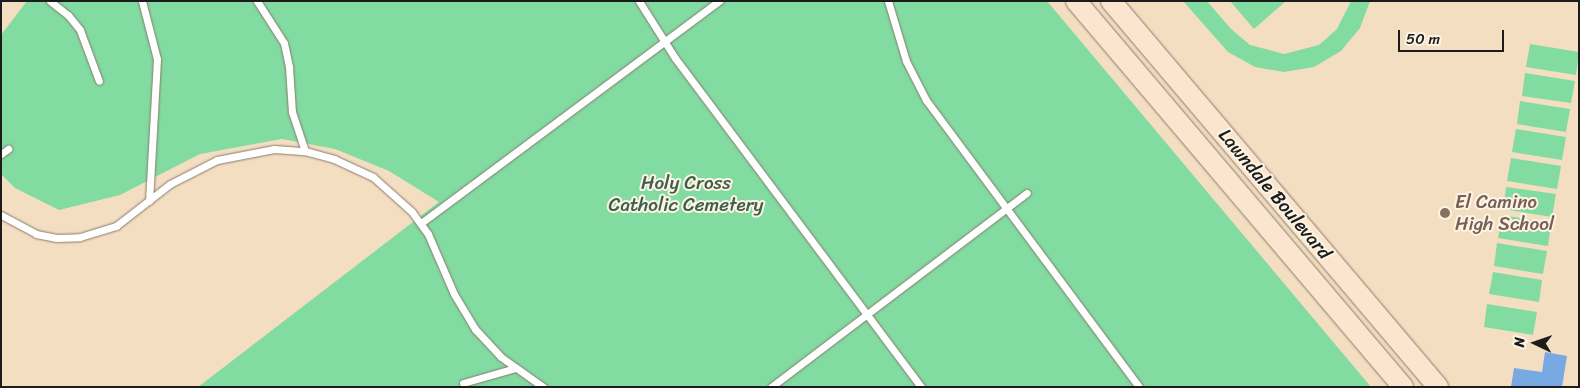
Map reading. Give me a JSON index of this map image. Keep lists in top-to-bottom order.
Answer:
{
  "streets": {
    "street": ["Lawndale Boulevard"]
  },
  "parks": ["Holy Cross Catholic Cemetery"],
  "places": ["El Camino High School"],
  "scale_bar": "50 m",
  "north": "left"
}
